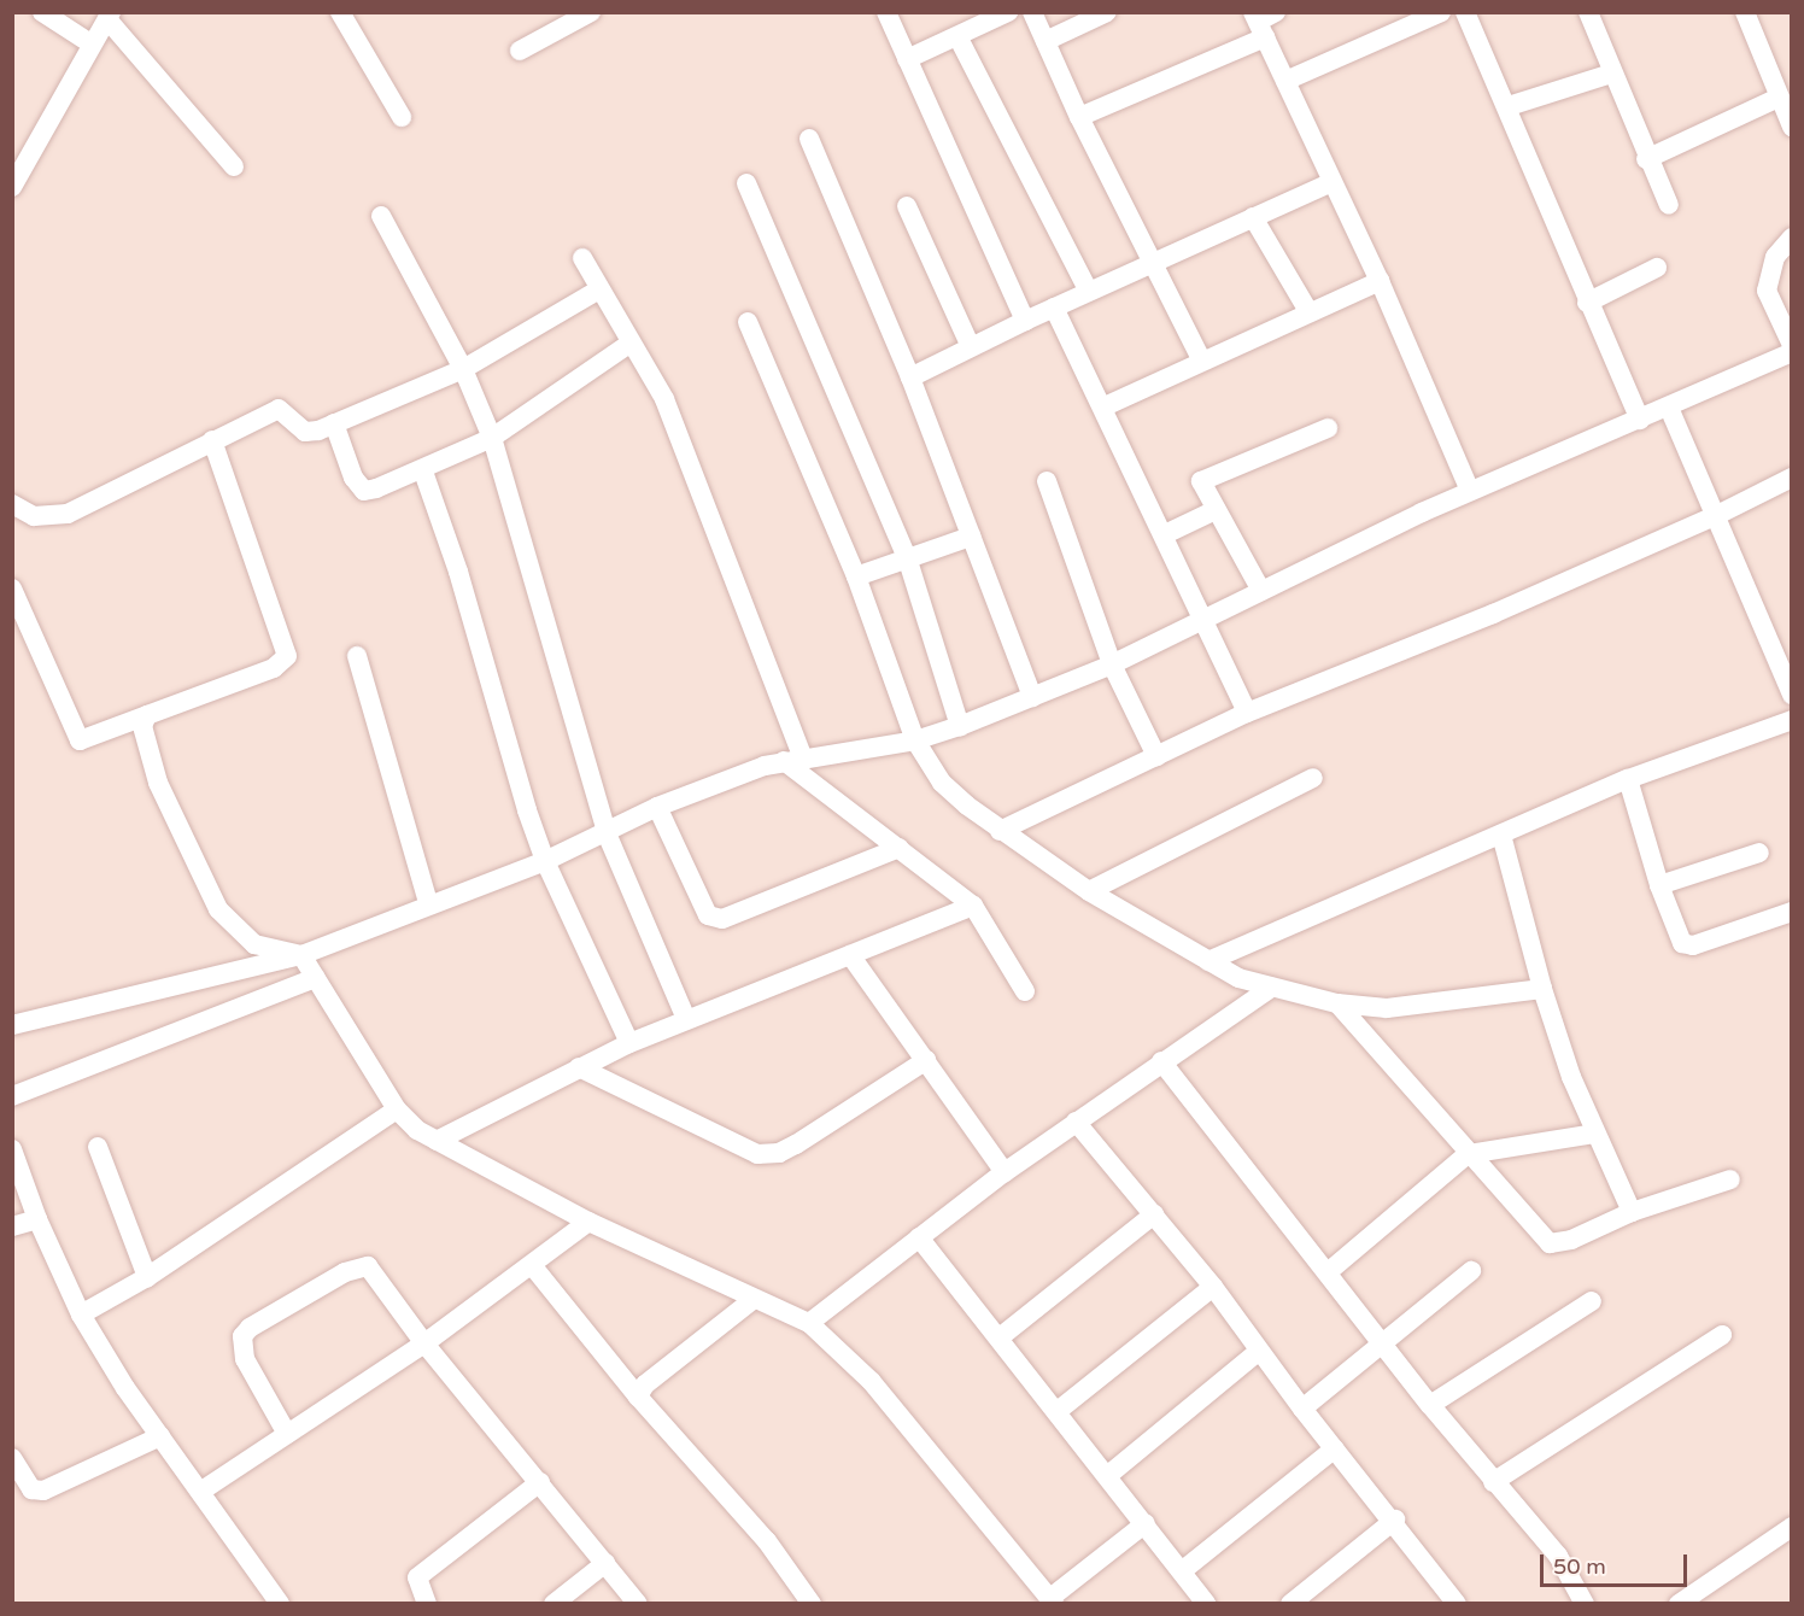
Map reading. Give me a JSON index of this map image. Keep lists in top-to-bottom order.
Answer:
{
  "scale_bar": "50 m"
}
